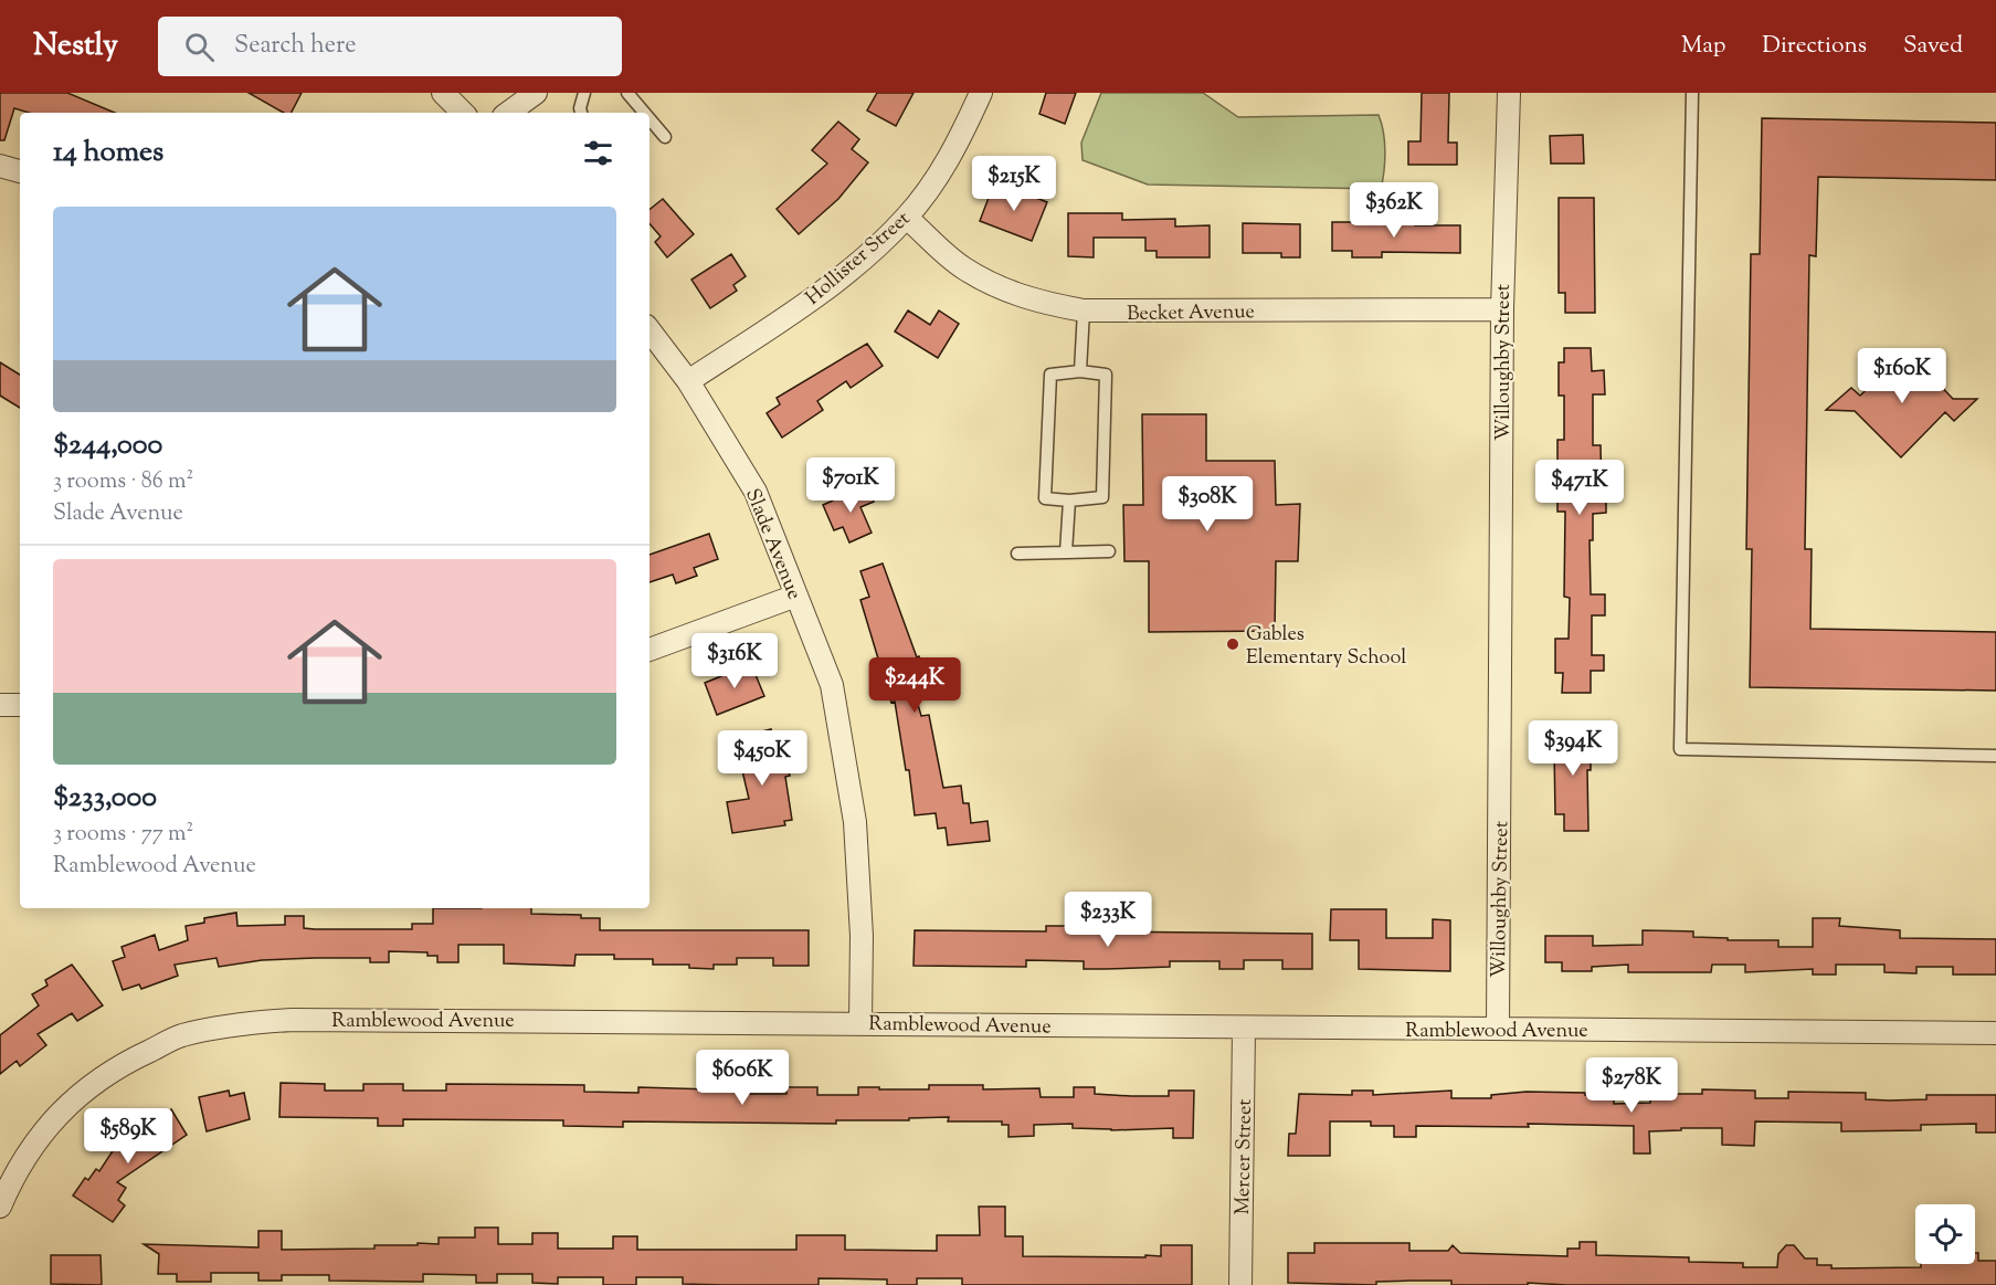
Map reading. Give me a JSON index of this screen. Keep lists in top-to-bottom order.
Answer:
{
  "streets": {
    "street": [
      "Hollister Street",
      "Becket Avenue",
      "Willoughby Street",
      "Slade Avenue",
      "Ramblewood Avenue",
      "Mercer Street"
    ]
  },
  "crossings": [
    ["Hollister Street", "Becket Avenue"],
    ["Hollister Street", "Slade Avenue"],
    ["Becket Avenue", "Willoughby Street"],
    ["Willoughby Street", "Ramblewood Avenue"],
    ["Slade Avenue", "Ramblewood Avenue"],
    ["Ramblewood Avenue", "Mercer Street"]
  ],
  "places": ["Gables Elementary School"],
  "page": {
    "header": "Nestly",
    "search": "Search here",
    "nav": ["Map", "Directions", "Saved"],
    "heading": "14 homes",
    "price": [
      "$215K",
      "$362K",
      "$160K",
      "$701K",
      "$471K",
      "$308K",
      "$316K",
      "$244K",
      "$394K",
      "$450K",
      "$233K",
      "$606K",
      "$278K",
      "$589K"
    ],
    "list": [
      {
        "name": "$244,000",
        "note": "3 rooms · 86 m² · Slade Avenue"
      },
      {
        "name": "$233,000",
        "note": "3 rooms · 77 m² · Ramblewood Avenue"
      }
    ]
  }
}
